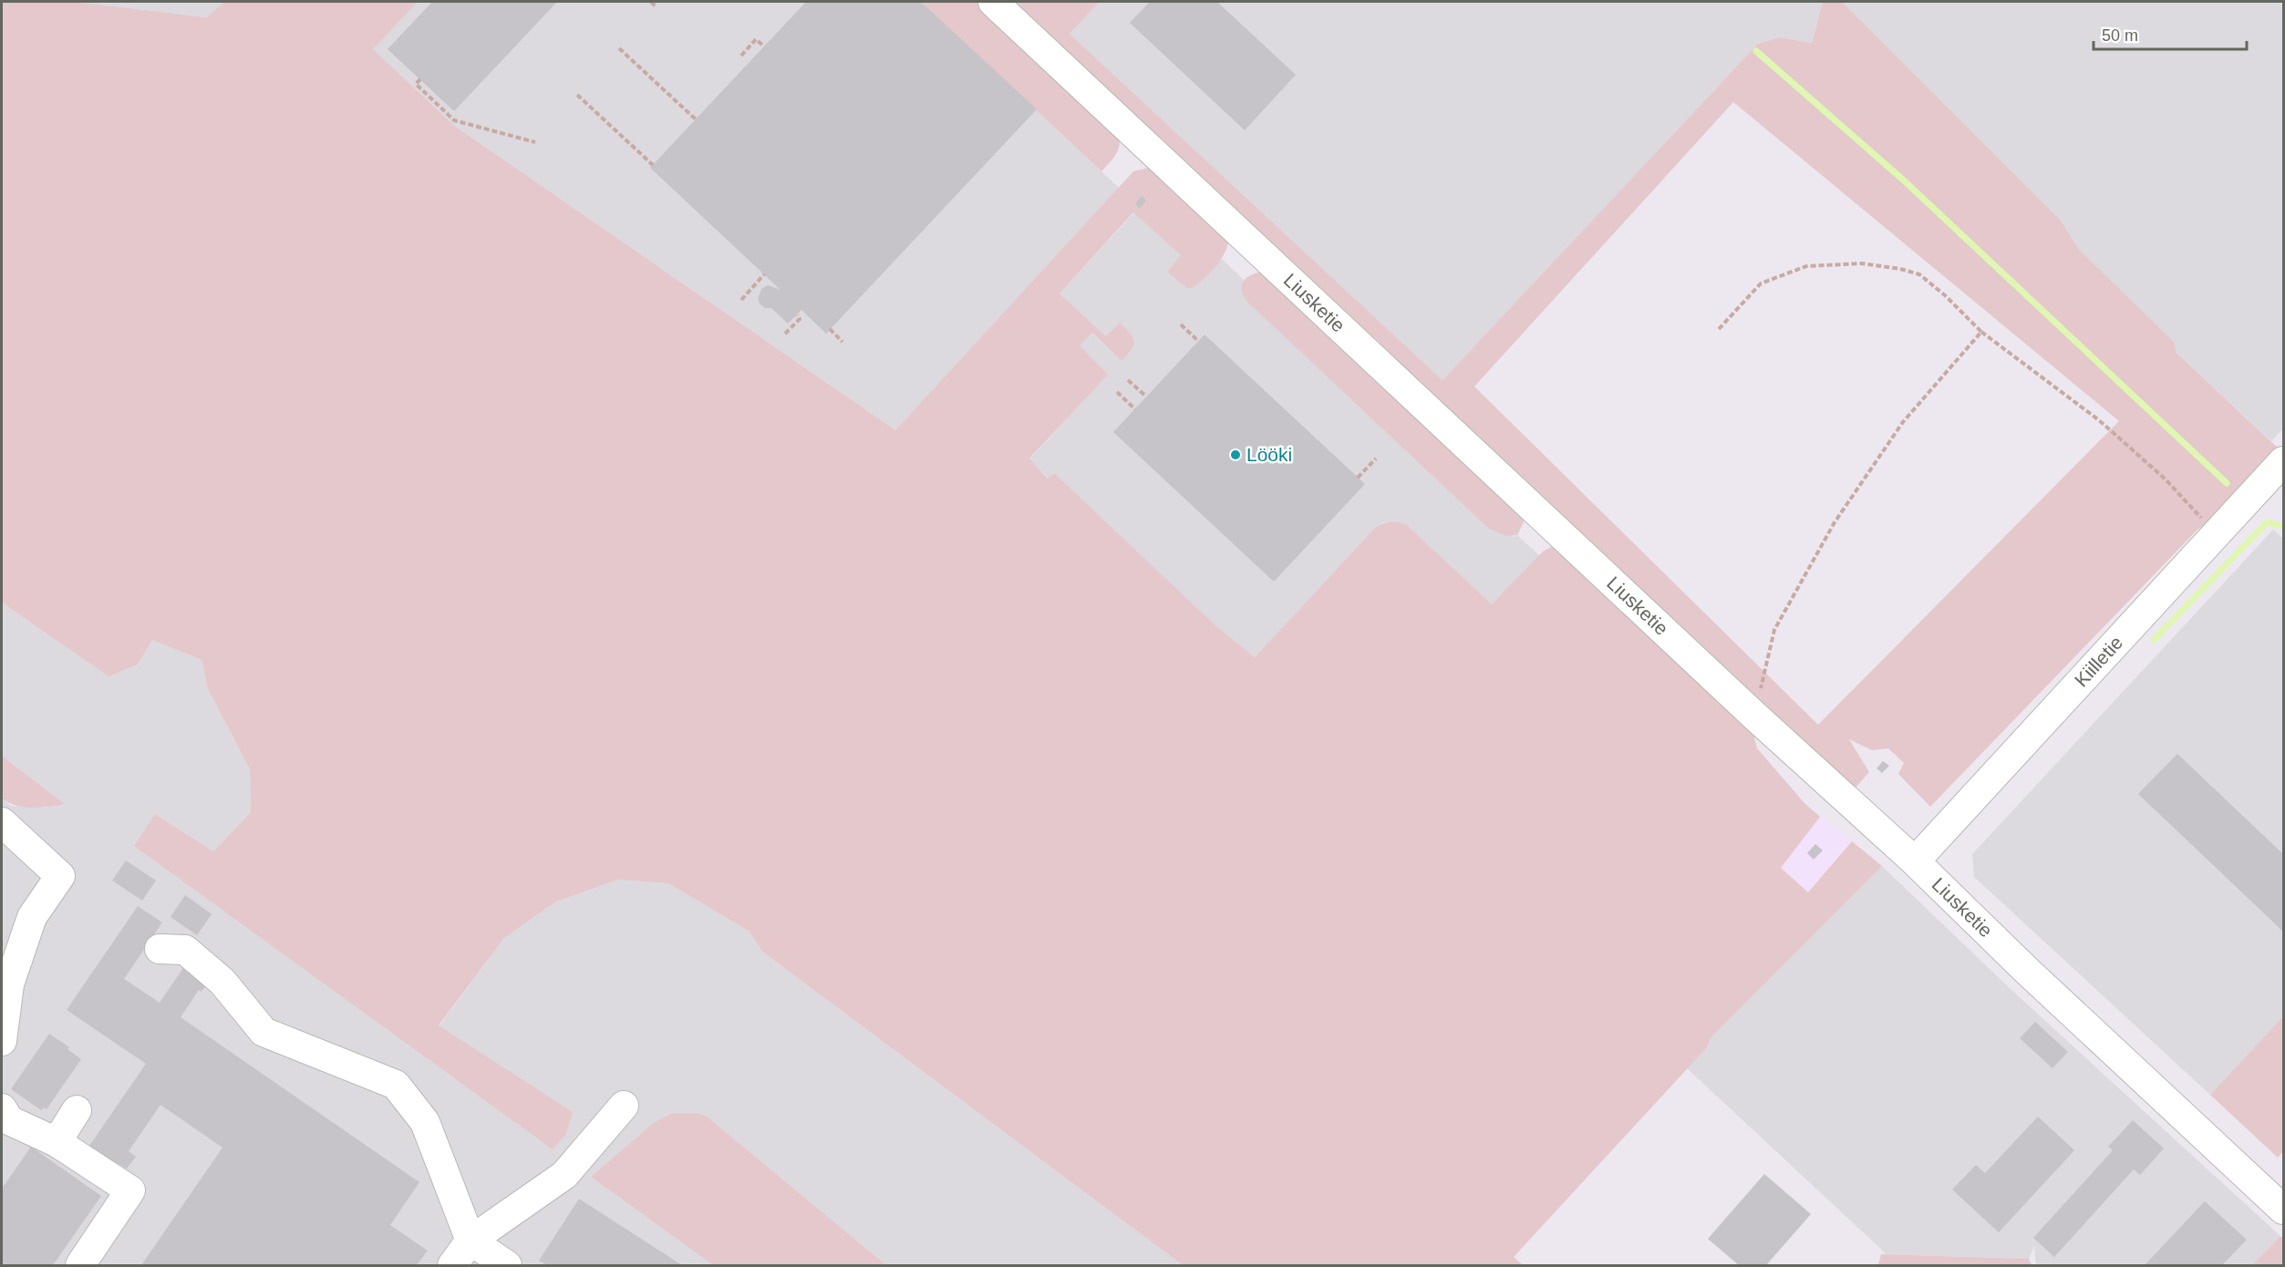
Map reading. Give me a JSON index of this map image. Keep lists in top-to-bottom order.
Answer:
{
  "streets": {
    "street": ["Liusketie", "Kiilletie"]
  },
  "crossings": [
    ["Liusketie", "Kiilletie"]
  ],
  "places": ["Lööki"],
  "scale_bar": "50 m"
}
